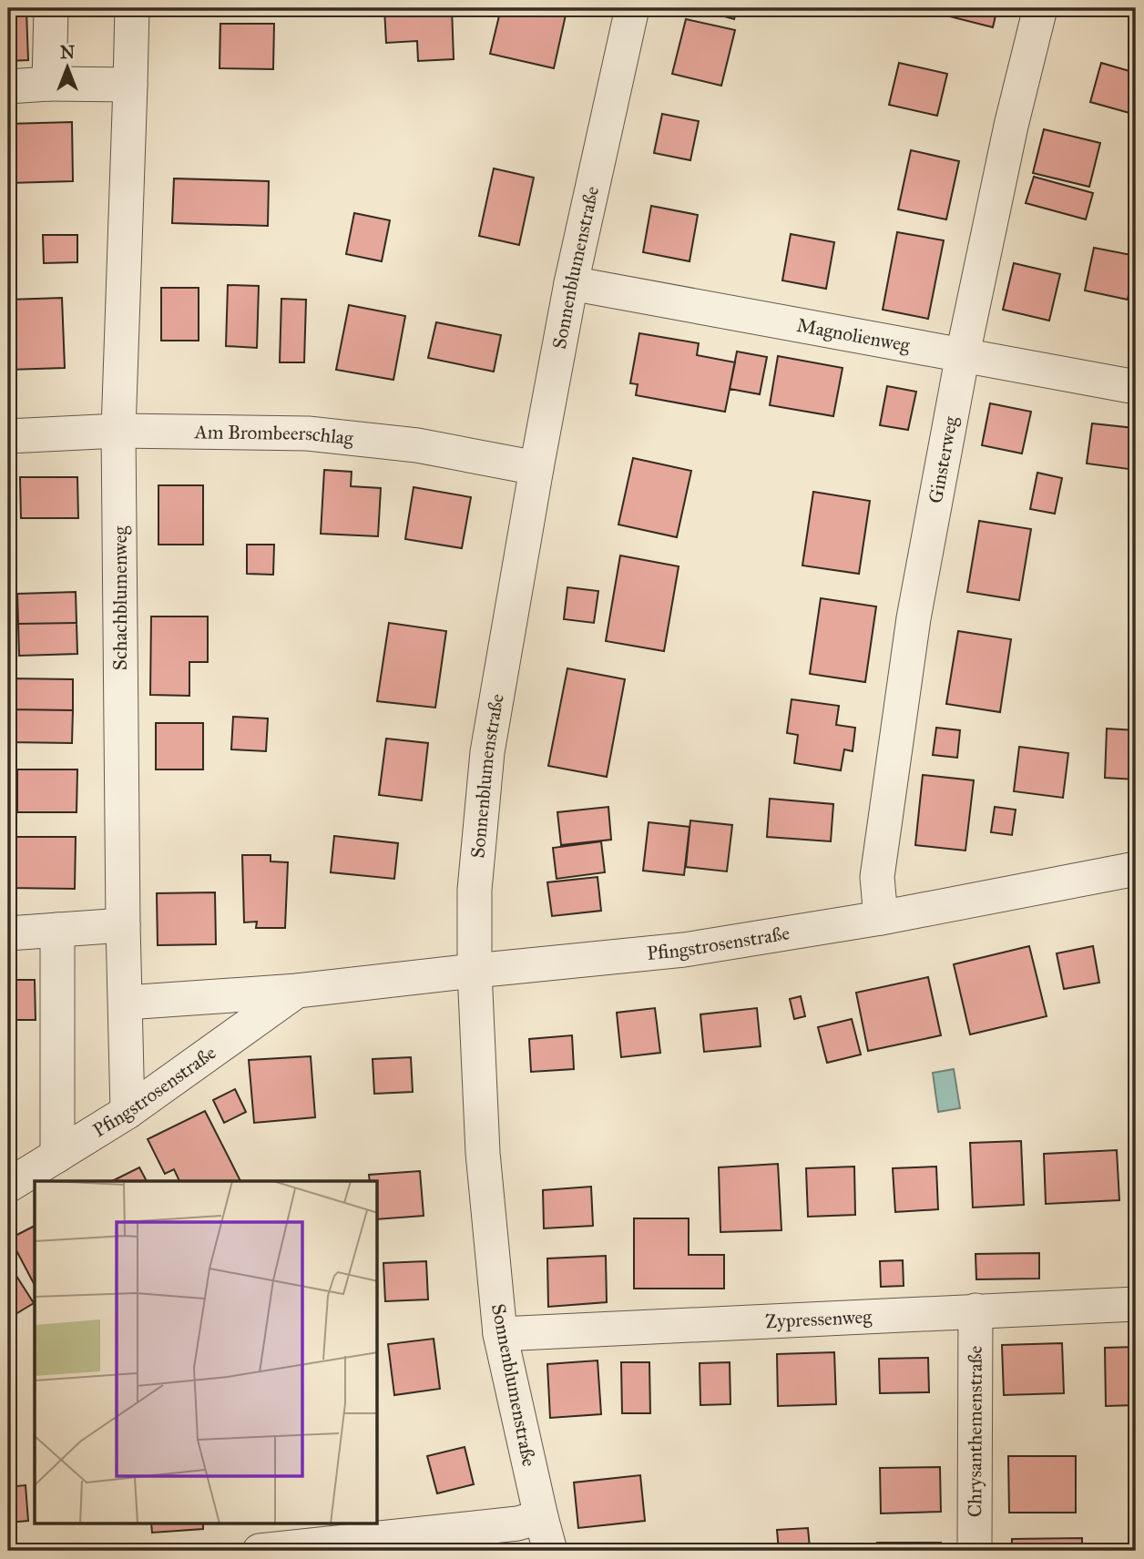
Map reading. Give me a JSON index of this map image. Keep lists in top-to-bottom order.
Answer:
{
  "streets": {
    "street": [
      "Sonnenblumenstraße",
      "Magnolienweg",
      "Am Brombeerschlag",
      "Ginsterweg",
      "Schachblumenweg",
      "Pfingstrosenstraße",
      "Zypressenweg",
      "Chrysanthemenstraße"
    ]
  },
  "crossings": [
    ["Sonnenblumenstraße", "Magnolienweg"],
    ["Sonnenblumenstraße", "Am Brombeerschlag"],
    ["Sonnenblumenstraße", "Pfingstrosenstraße"],
    ["Sonnenblumenstraße", "Zypressenweg"],
    ["Magnolienweg", "Ginsterweg"],
    ["Am Brombeerschlag", "Schachblumenweg"],
    ["Ginsterweg", "Pfingstrosenstraße"],
    ["Schachblumenweg", "Pfingstrosenstraße"],
    ["Zypressenweg", "Chrysanthemenstraße"]
  ],
  "north": "top"
}
